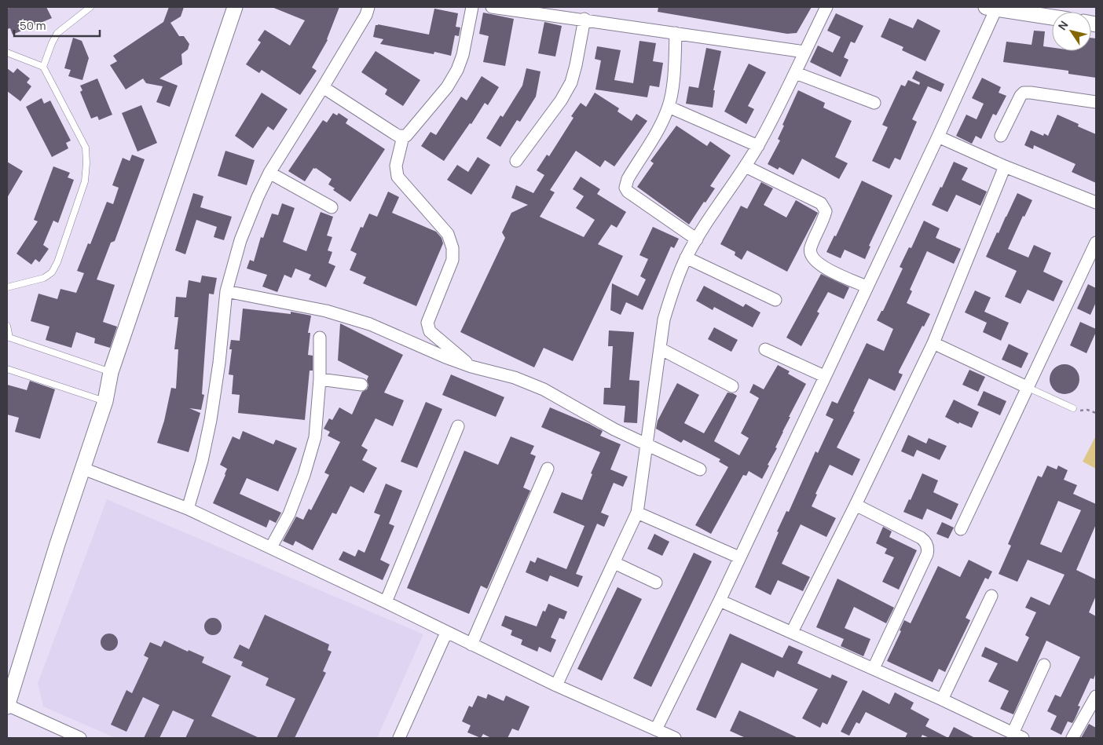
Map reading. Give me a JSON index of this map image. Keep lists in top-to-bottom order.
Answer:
{
  "scale_bar": "50 m",
  "north": "top left"
}
